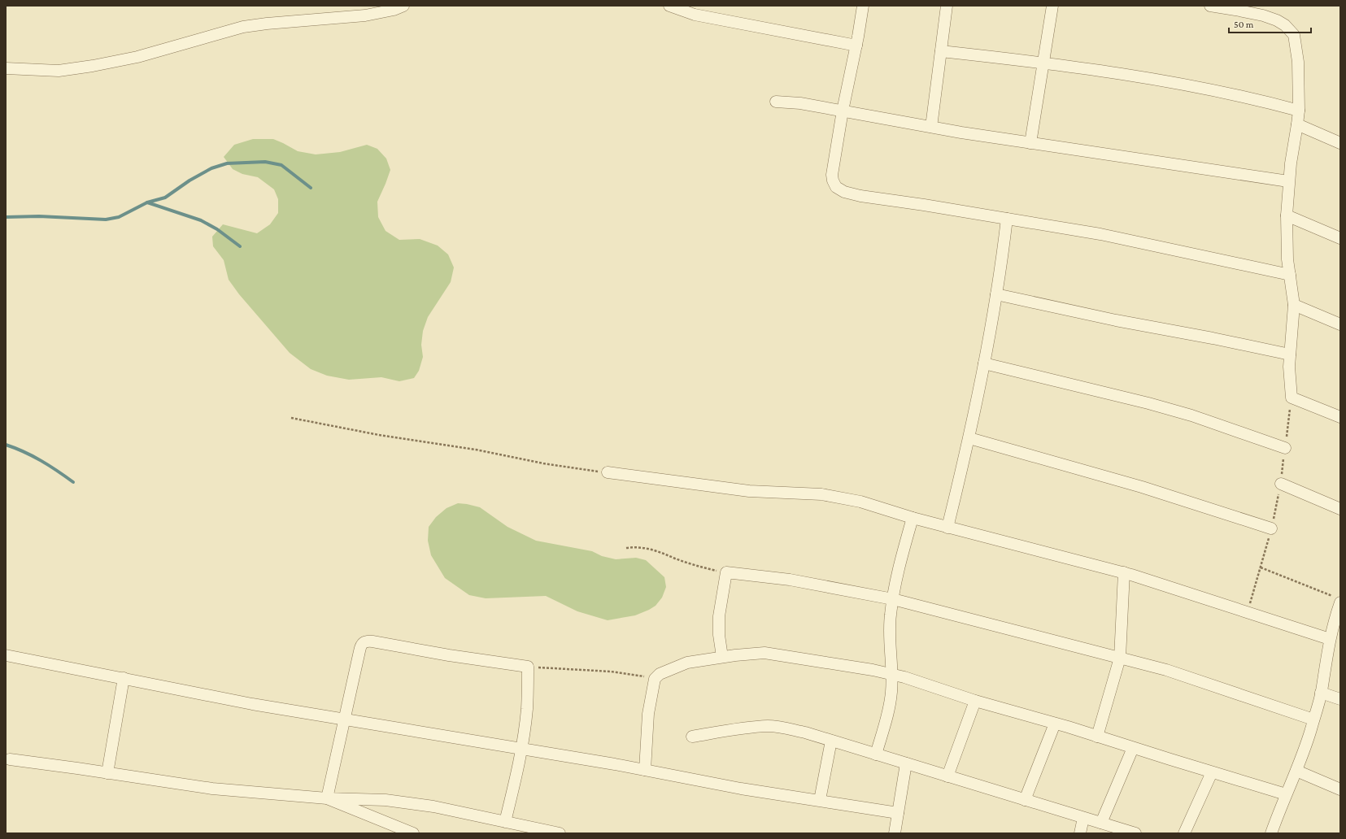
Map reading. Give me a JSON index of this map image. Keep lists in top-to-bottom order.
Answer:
{
  "scale_bar": "50 m"
}
